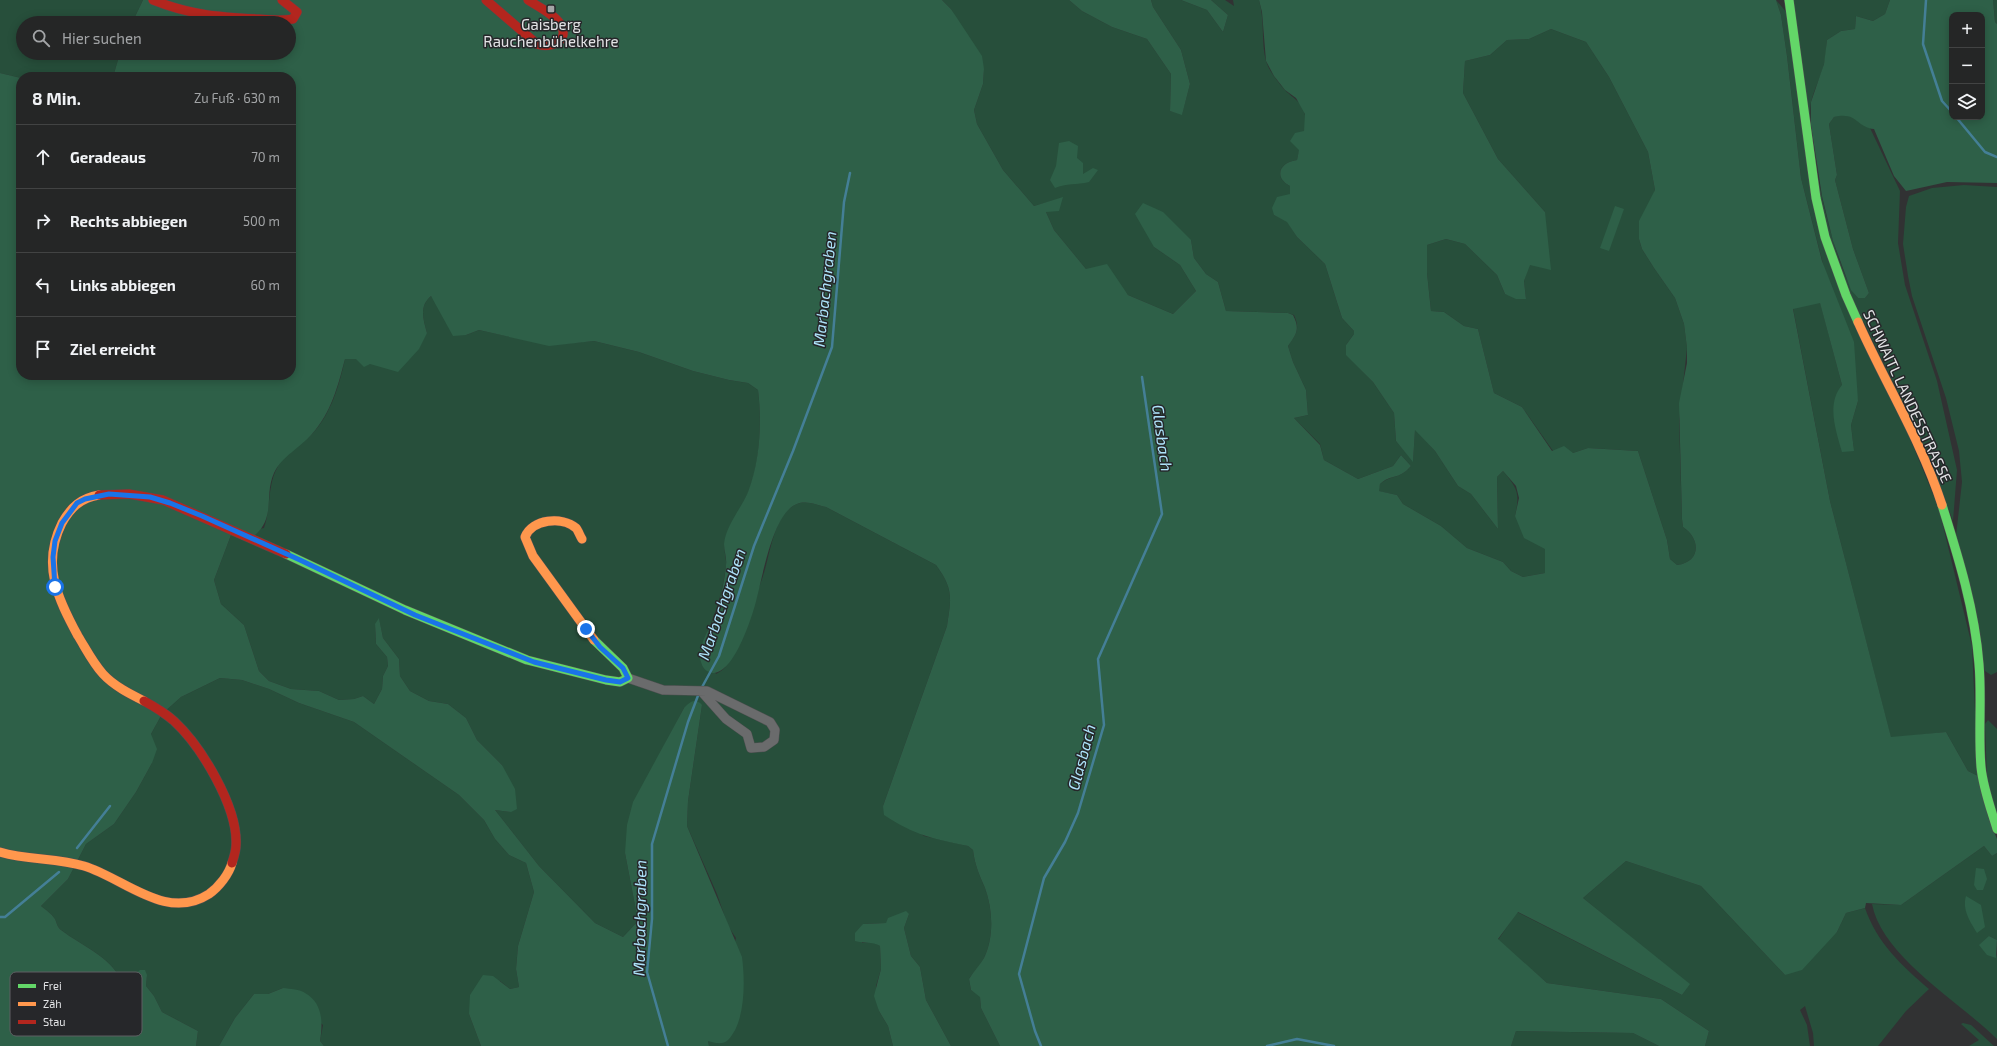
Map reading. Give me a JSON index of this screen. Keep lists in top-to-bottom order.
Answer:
{
  "streets": {
    "street": ["SCHWAITL LANDESSTRASSE"]
  },
  "water": ["Marbachgraben", "Glasbach"],
  "places": {
    "transit": ["Gaisberg Rauchenbühelkehre"]
  },
  "legend": ["Frei", "Zäh", "Stau"],
  "page": {
    "map_buttons": ["+", "−"],
    "search": "Hier suchen",
    "heading": ["8 Min.", "Zu Fuß · 630 m"],
    "list": [
      ["Geradeaus", "70 m"],
      ["Rechts abbiegen", "500 m"],
      ["Links abbiegen", "60 m"],
      "Ziel erreicht"
    ]
  }
}
